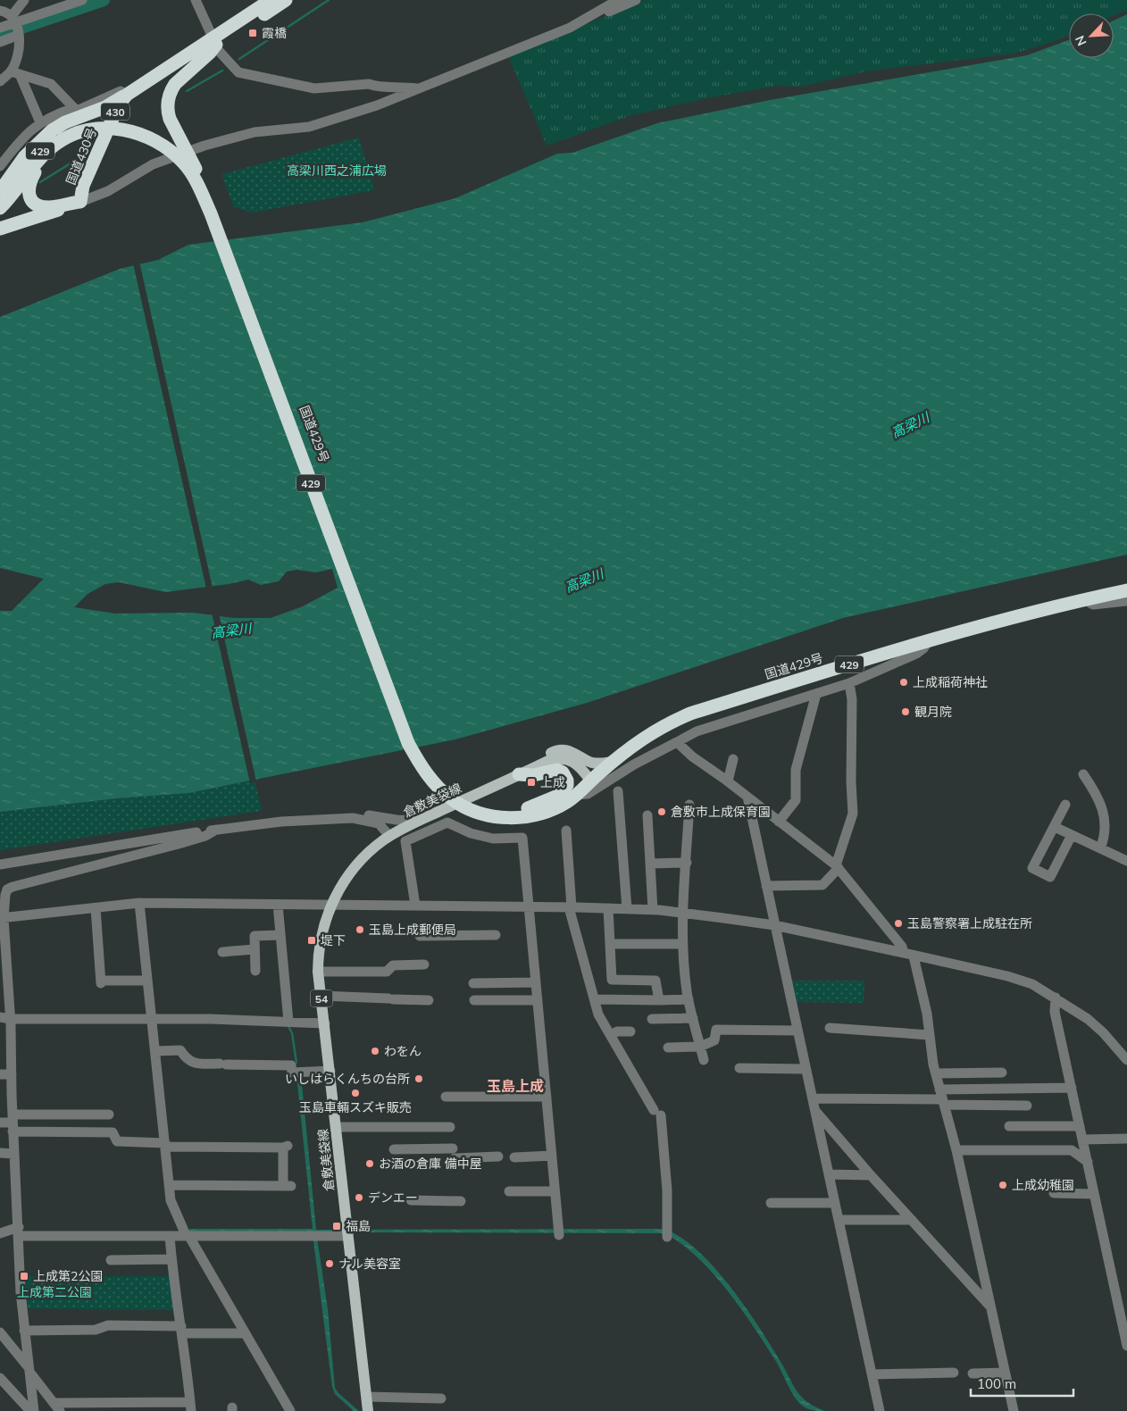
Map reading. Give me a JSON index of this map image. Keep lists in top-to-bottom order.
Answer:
{
  "streets": {
    "highway": [
      "430",
      "429",
      "国道430号",
      "国道429号"
    ],
    "main road": ["倉敷美袋線", "54"]
  },
  "crossings": [
    ["国道430号", "国道429号"],
    ["国道429号", "倉敷美袋線"]
  ],
  "districts": ["玉島上成"],
  "water": ["高梁川"],
  "parks": ["高梁川西之浦広場", "上成第二公園"],
  "places": {
    "transit": [
      "霞橋",
      "上成",
      "堤下",
      "福島",
      "上成第2公園"
    ],
    "other": [
      "上成稲荷神社",
      "観月院",
      "倉敷市上成保育園",
      "玉島警察署上成駐在所",
      "玉島上成郵便局",
      "わをん",
      "いしはらくんちの台所",
      "玉島車輛スズキ販売",
      "お酒の倉庫 備中屋",
      "上成幼稚園",
      "デンエー",
      "ナル美容室"
    ]
  },
  "scale_bar": "100 m",
  "north": "bottom left"
}
